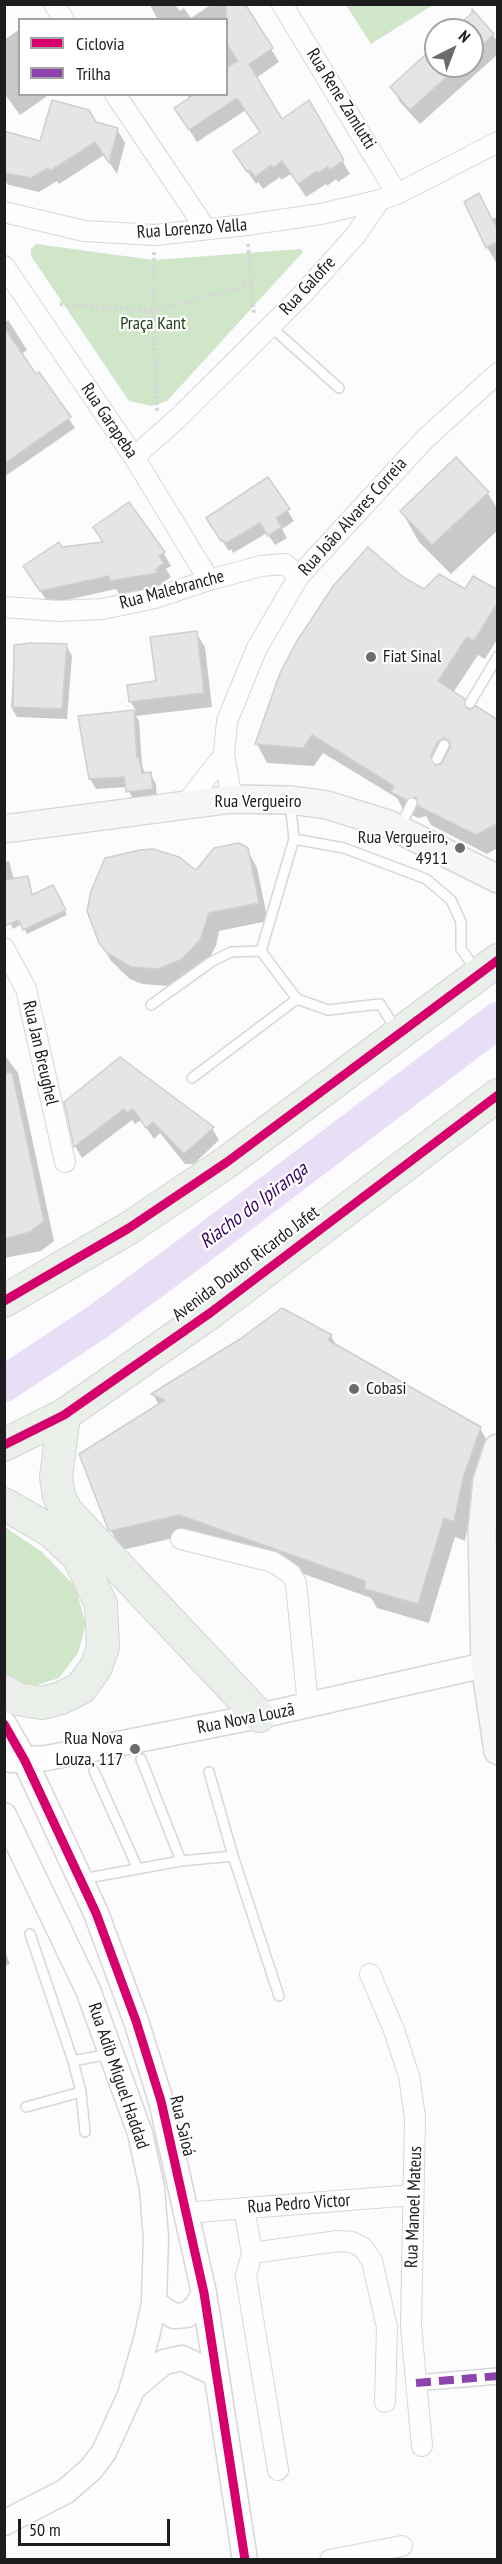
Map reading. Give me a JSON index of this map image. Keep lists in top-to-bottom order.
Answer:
{
  "streets": {
    "main road": ["Rua Vergueiro", "Avenida Doutor Ricardo Jafet"],
    "street": [
      "Rua Rene Zamlutti",
      "Rua Lorenzo Valla",
      "Rua Galofre",
      "Rua Garapeba",
      "Rua João Alvares Correia",
      "Rua Malebranche",
      "Rua Jan Breughel",
      "Rua Nova Louzã",
      "Rua Adib Miguel Haddad",
      "Rua Saioá",
      "Rua Pedro Victor",
      "Rua Manoel Mateus"
    ]
  },
  "crossings": [
    ["Rua Rene Zamlutti", "Rua Lorenzo Valla"],
    ["Rua Rene Zamlutti", "Rua Galofre"],
    ["Rua Lorenzo Valla", "Rua Galofre"],
    ["Rua Galofre", "Rua Garapeba"],
    ["Rua Garapeba", "Rua Malebranche"],
    ["Rua João Alvares Correia", "Rua Malebranche"],
    ["Rua João Alvares Correia", "Rua Vergueiro"],
    ["Rua Nova Louzã", "Rua Saioá"],
    ["Rua Saioá", "Rua Pedro Victor"],
    ["Rua Pedro Victor", "Rua Manoel Mateus"]
  ],
  "water": ["Riacho do Ipiranga"],
  "parks": ["Praça Kant"],
  "places": [
    "Fiat Sinal",
    "Rua Vergueiro, 4911",
    "Cobasi",
    "Rua Nova Louza, 117"
  ],
  "legend": ["Ciclovia", "Trilha"],
  "scale_bar": "50 m",
  "north": "top right"
}
